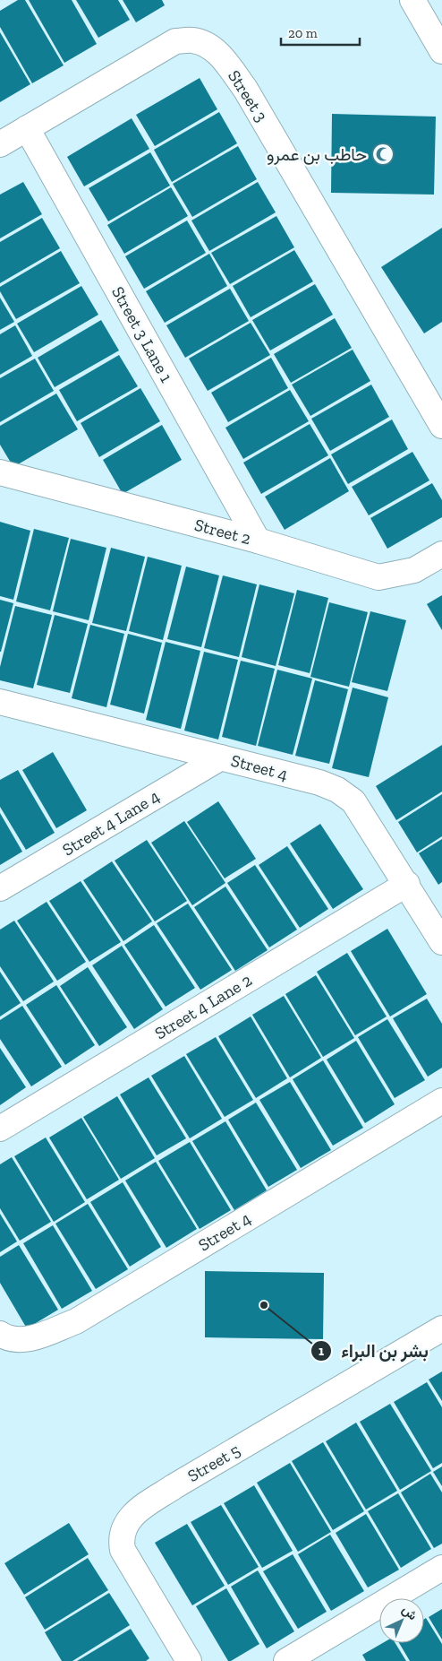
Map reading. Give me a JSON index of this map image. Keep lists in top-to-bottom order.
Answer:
{
  "streets": {
    "street": [
      "Street 3",
      "Street 3 Lane 1",
      "Street 2",
      "Street 4",
      "Street 4 Lane 4",
      "Street 4 Lane 2",
      "Street 5"
    ]
  },
  "crossings": [
    ["Street 3", "Street 3 Lane 1"],
    ["Street 3 Lane 1", "Street 2"],
    ["Street 4", "Street 4 Lane 4"],
    ["Street 4", "Street 4 Lane 2"]
  ],
  "places": {
    "mosque": ["حاطب بن عمرو"],
    "other": ["بشر بن البراء"]
  },
  "scale_bar": "20 m",
  "north": "top right"
}
